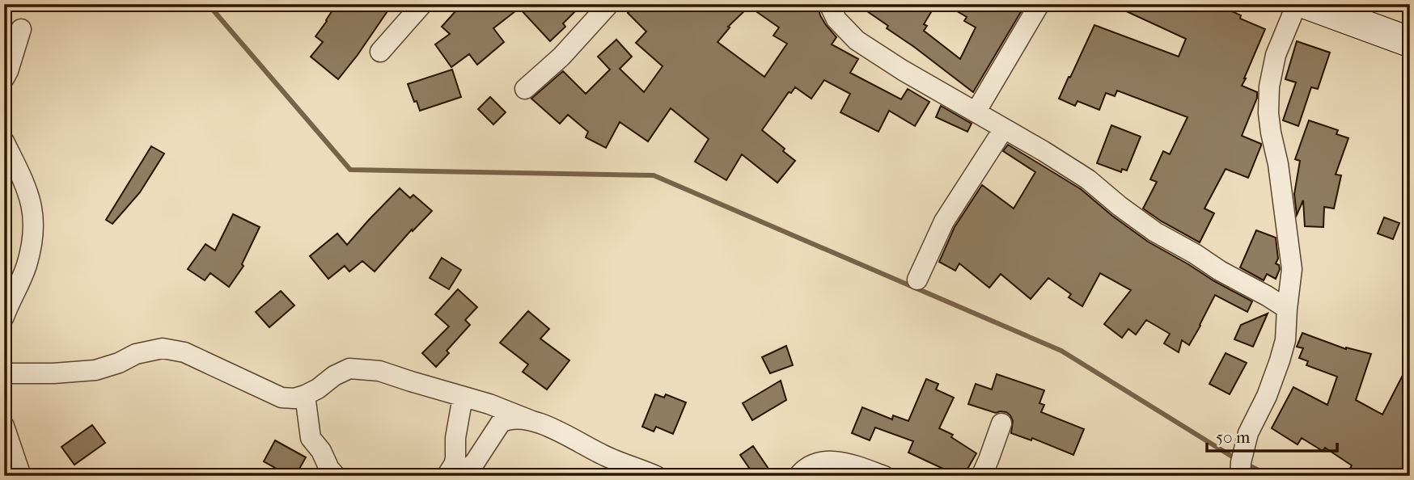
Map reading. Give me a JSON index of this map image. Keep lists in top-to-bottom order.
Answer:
{
  "scale_bar": "50 m"
}
